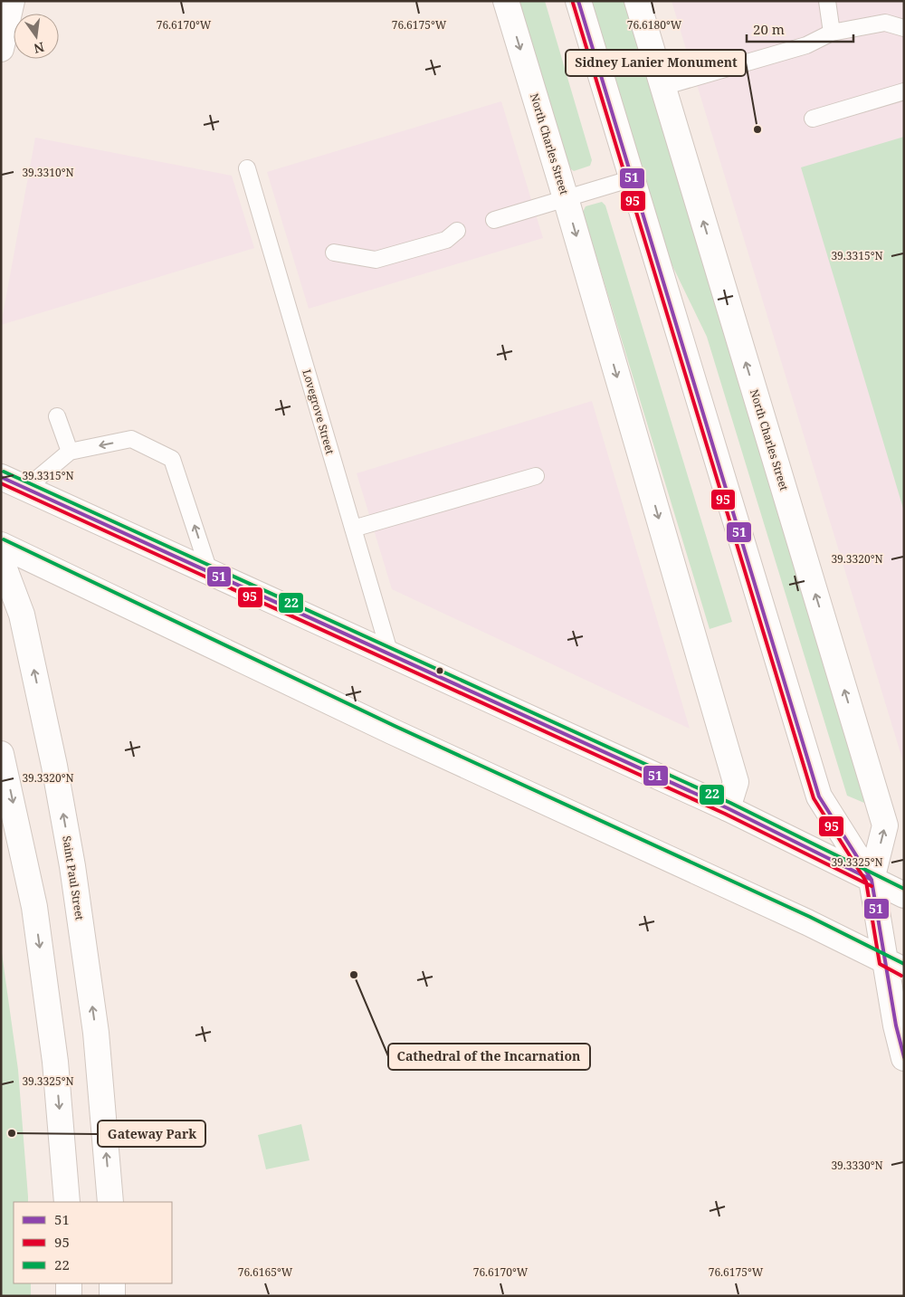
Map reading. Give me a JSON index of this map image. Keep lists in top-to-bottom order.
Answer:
{
  "streets": {
    "main road": ["North Charles Street", "Saint Paul Street"],
    "lane": ["Lovegrove Street"]
  },
  "places": ["Sidney Lanier Monument", "Cathedral of the Incarnation", "Gateway Park"],
  "lines": ["transit line 51", "transit line 95", "transit line 22"],
  "legend": ["51", "95", "22"],
  "scale_bar": "20 m",
  "north": "bottom",
  "coordinates": [
    "76.6170°W",
    "76.6175°W",
    "76.6180°W",
    "39.3310°N",
    "39.3315°N",
    "39.3320°N",
    "39.3325°N",
    "39.3330°N",
    "76.6165°W"
  ]
}
